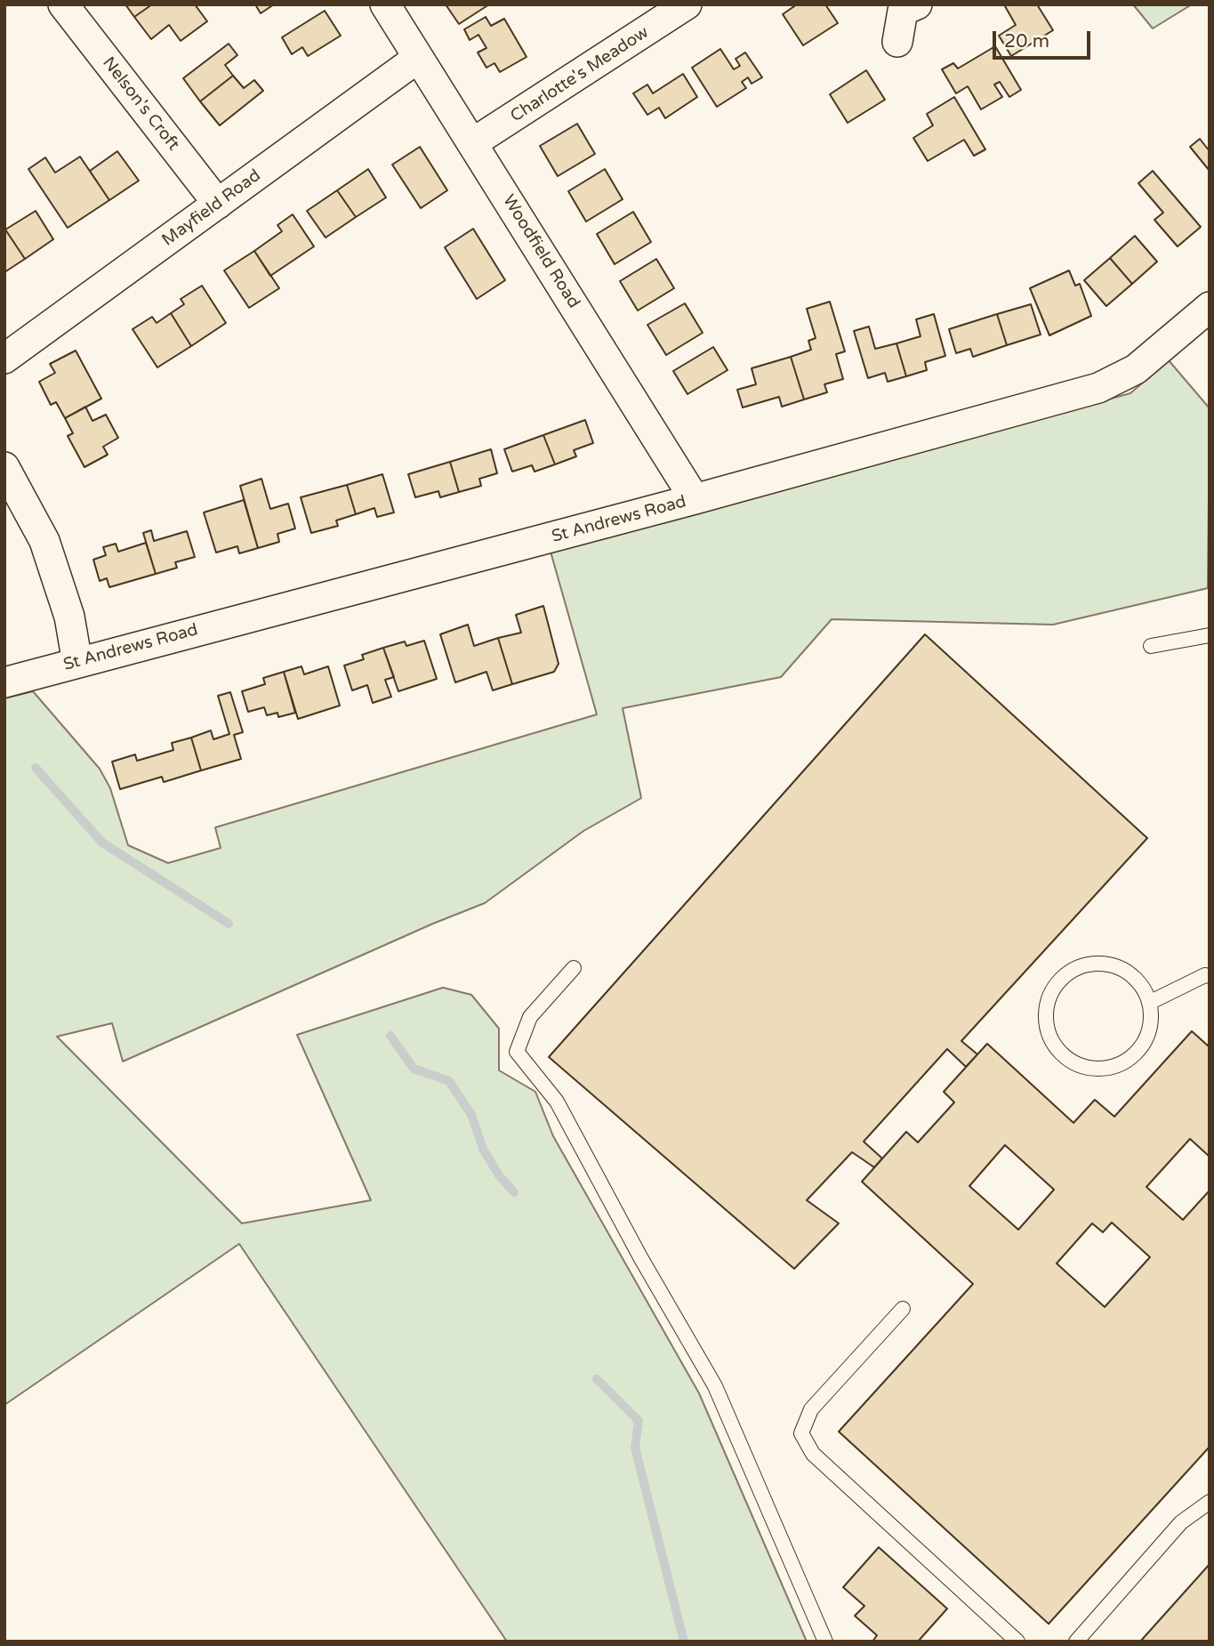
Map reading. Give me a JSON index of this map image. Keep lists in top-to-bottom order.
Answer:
{
  "streets": {
    "street": [
      "Charlotte's Meadow",
      "Nelson's Croft",
      "Mayfield Road",
      "Woodfield Road",
      "St Andrews Road"
    ]
  },
  "crossings": [
    ["Charlotte's Meadow", "Woodfield Road"],
    ["Nelson's Croft", "Mayfield Road"],
    ["Mayfield Road", "Woodfield Road"],
    ["Woodfield Road", "St Andrews Road"]
  ],
  "scale_bar": "20 m"
}
